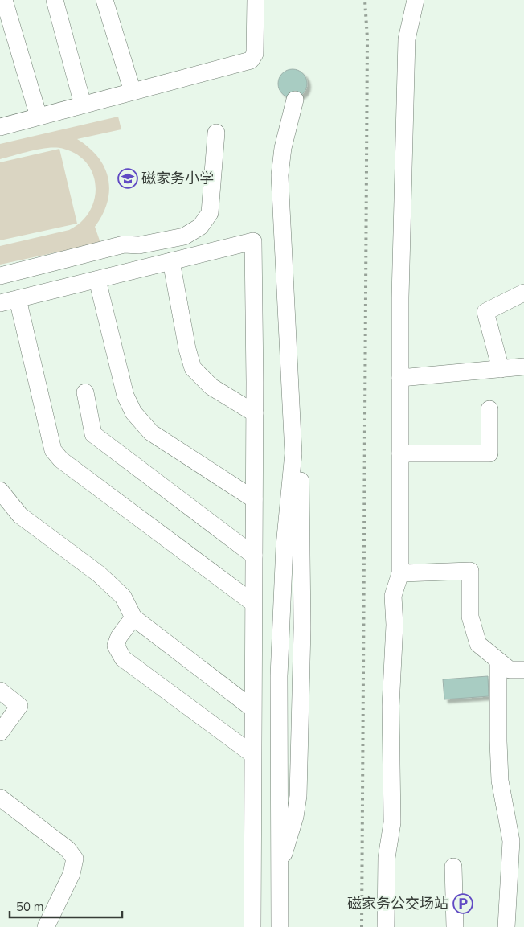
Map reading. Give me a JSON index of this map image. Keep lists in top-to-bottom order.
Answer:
{
  "places": {
    "school or university": ["磁家务小学"],
    "parking": ["磁家务公交场站"]
  },
  "scale_bar": "50 m"
}
